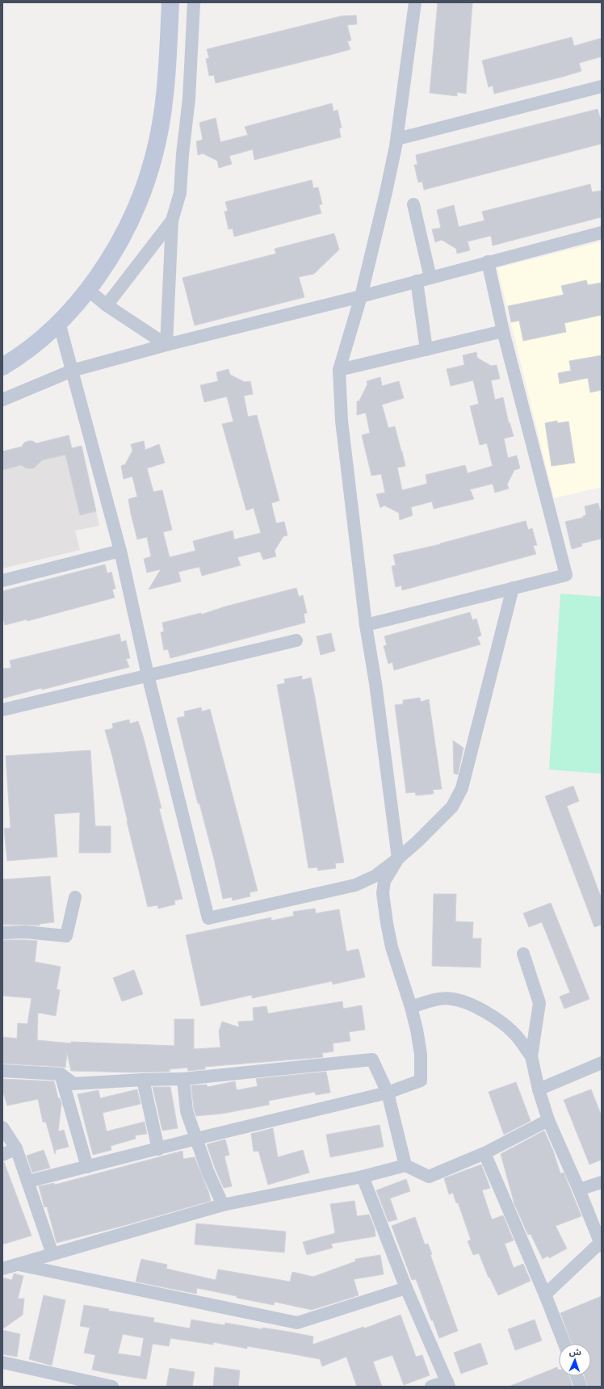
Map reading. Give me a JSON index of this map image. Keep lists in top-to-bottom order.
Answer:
{
  "north": "top"
}
